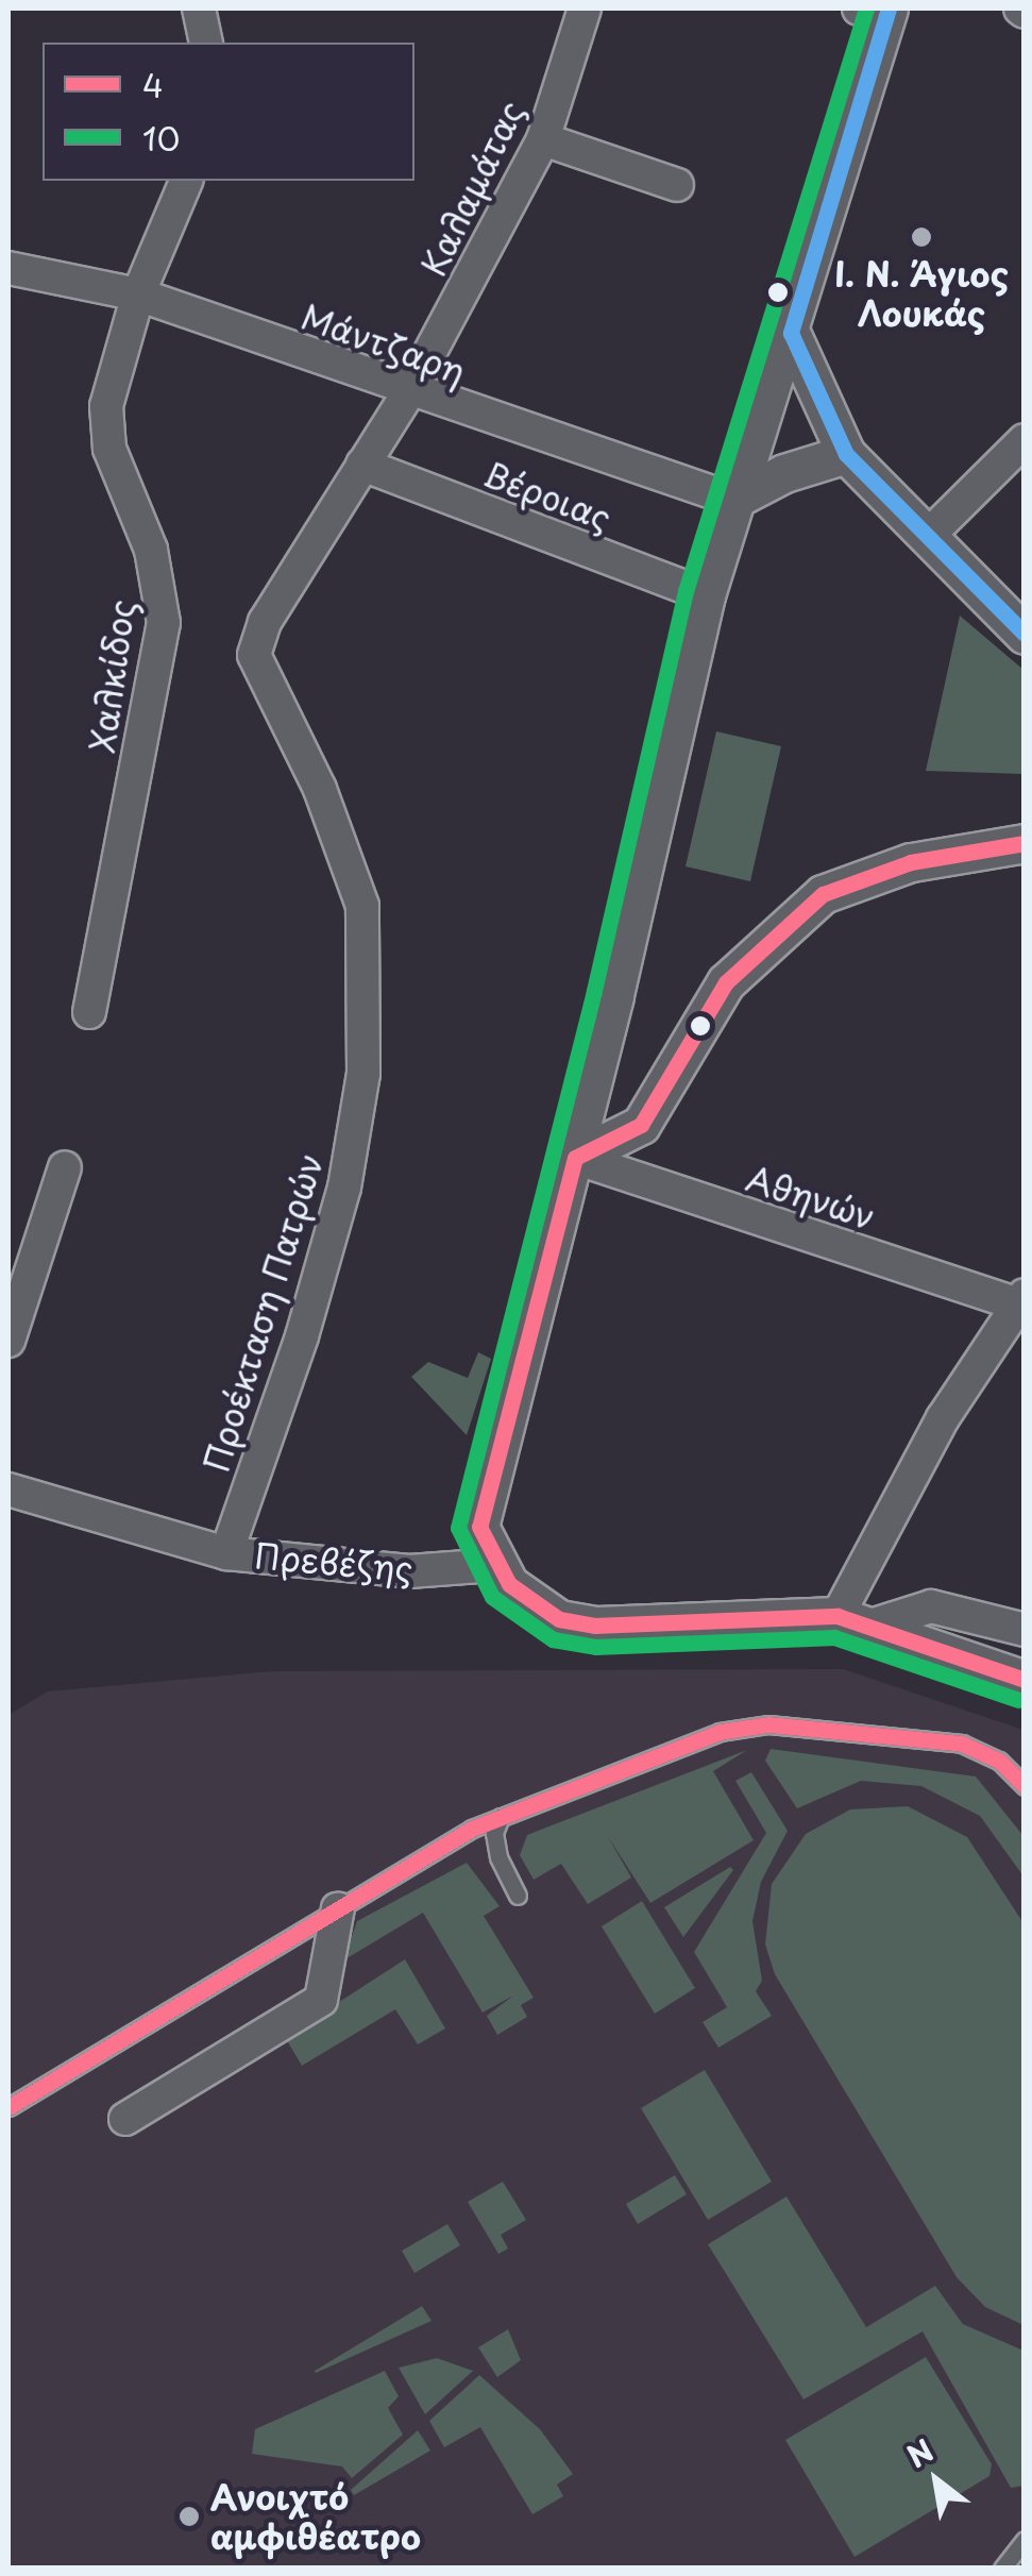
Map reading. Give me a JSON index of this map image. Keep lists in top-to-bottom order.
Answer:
{
  "streets": {
    "street": [
      "Καλαμάτας",
      "Μάντζαρη",
      "Βέροιας",
      "Χαλκίδος",
      "Αθηνών",
      "Προέκταση Πατρών",
      "Πρεβέζης"
    ]
  },
  "crossings": [
    ["Καλαμάτας", "Μάντζαρη"],
    ["Καλαμάτας", "Προέκταση Πατρών"],
    ["Μάντζαρη", "Χαλκίδος"],
    ["Μάντζαρη", "Προέκταση Πατρών"],
    ["Βέροιας", "Προέκταση Πατρών"],
    ["Προέκταση Πατρών", "Πρεβέζης"]
  ],
  "places": ["Ι. Ν. Άγιος Λουκάς", "Ανοιχτό αμφιθέατρο"],
  "lines": ["transit line 10", "transit line 4"],
  "legend": ["4", "10"],
  "north": "top left"
}
